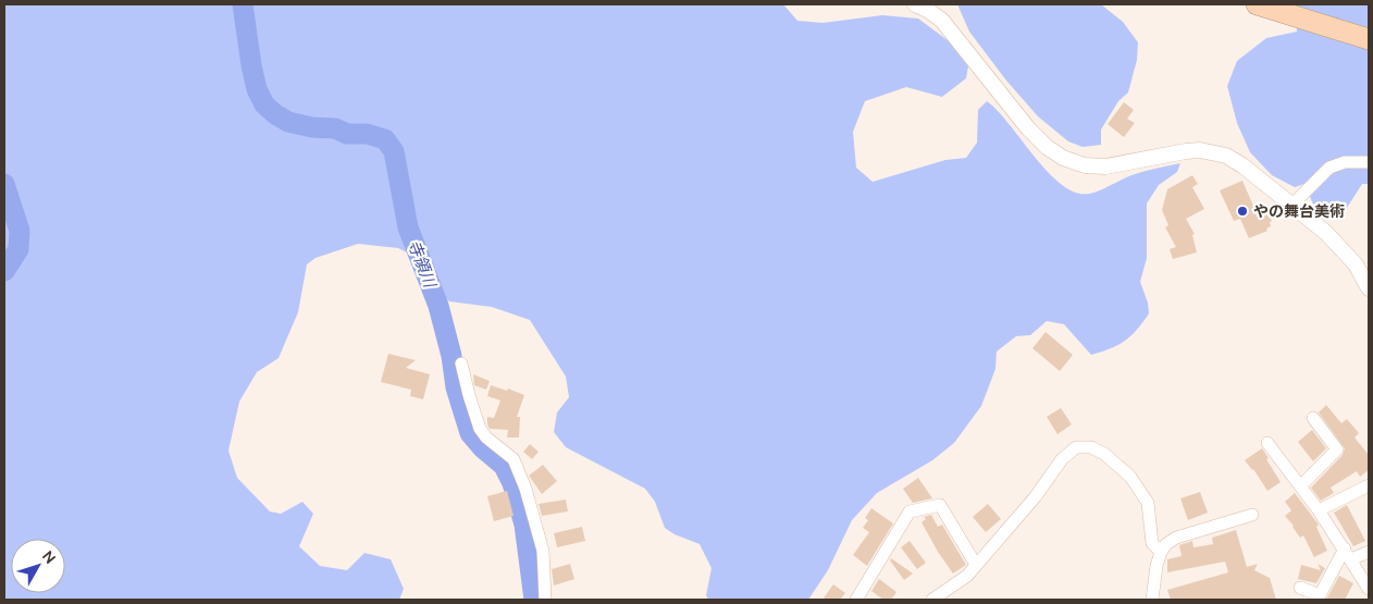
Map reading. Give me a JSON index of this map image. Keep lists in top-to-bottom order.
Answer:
{
  "water": ["寺領川"],
  "places": ["やの舞台美術"],
  "north": "top right"
}
